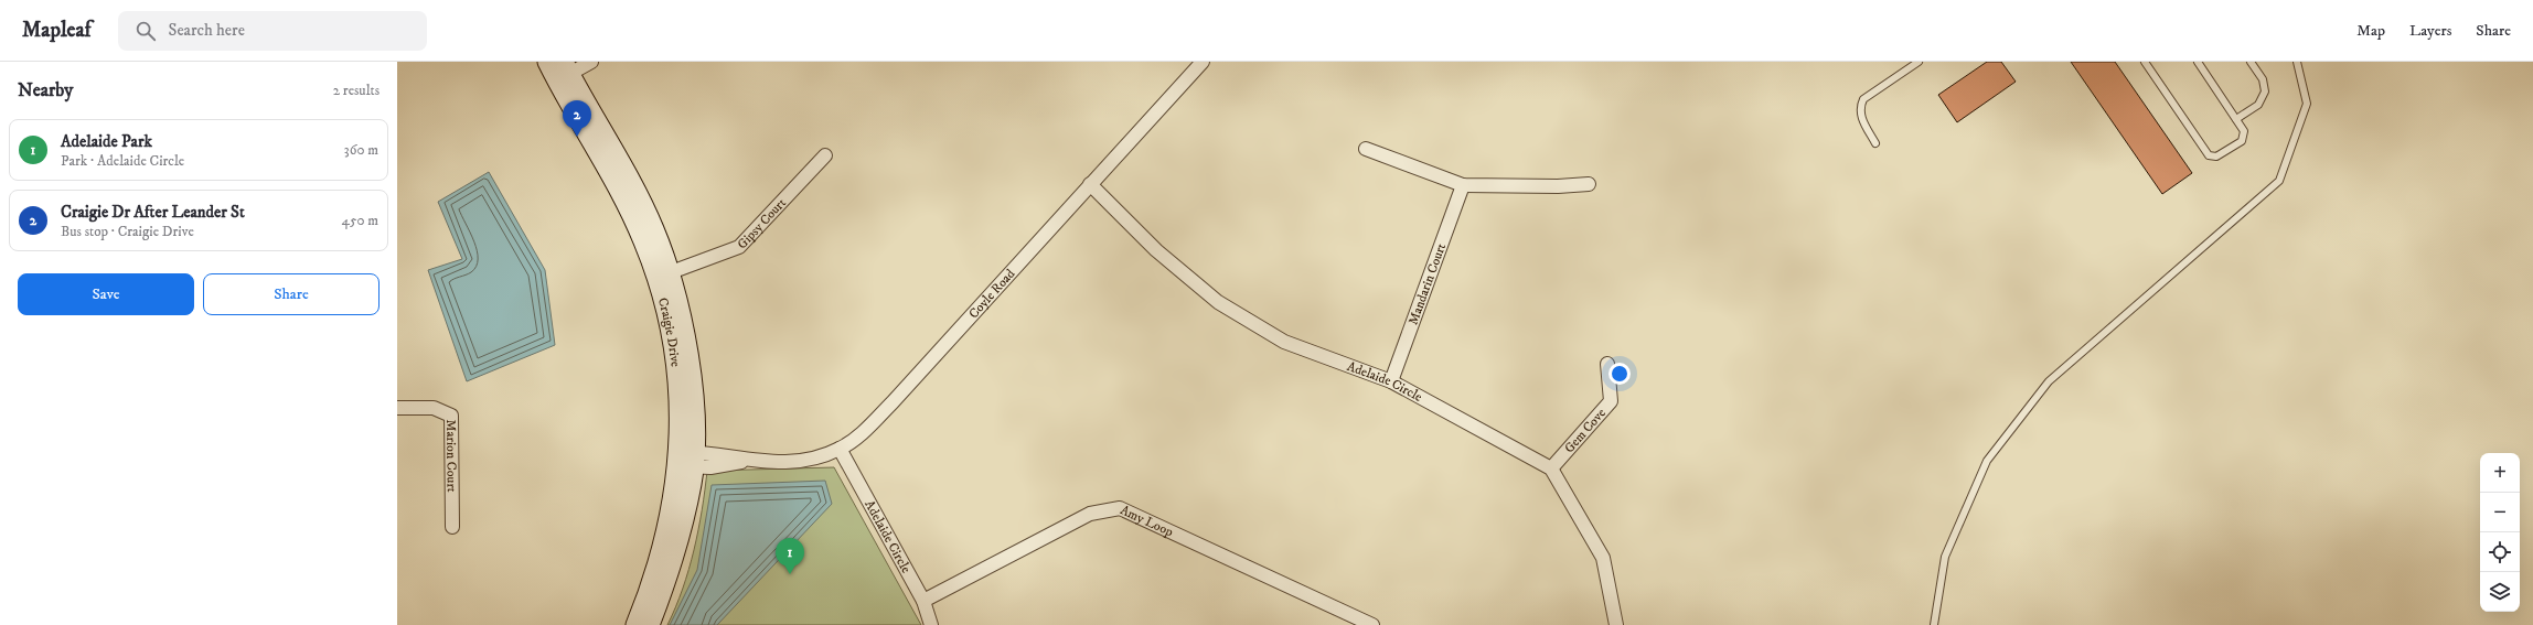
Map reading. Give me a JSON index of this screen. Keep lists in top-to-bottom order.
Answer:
{
  "streets": {
    "main road": ["Craigie Drive"],
    "street": [
      "Gipsy Court",
      "Mandarin Court",
      "Coyle Road",
      "Adelaide Circle",
      "Gem Cove",
      "Marion Court",
      "Amy Loop"
    ]
  },
  "crossings": [
    ["Gipsy Court", "Craigie Drive"],
    ["Mandarin Court", "Adelaide Circle"],
    ["Coyle Road", "Craigie Drive"],
    ["Coyle Road", "Adelaide Circle"],
    ["Adelaide Circle", "Gem Cove"],
    ["Adelaide Circle", "Amy Loop"]
  ],
  "page": {
    "header": "Mapleaf",
    "search": "Search here",
    "nav": ["Map", "Layers", "Share"],
    "heading": ["Nearby", "2 results"],
    "pins": ["2", "1"],
    "list": [
      {
        "mark": "1",
        "name": "Adelaide Park",
        "note": "Park · Adelaide Circle",
        "value": "360 m"
      },
      {
        "mark": "2",
        "name": "Craigie Dr After Leander St",
        "note": "Bus stop · Craigie Drive",
        "value": "450 m"
      }
    ],
    "buttons": ["Save", "Share"],
    "map_buttons": ["+", "−"]
  }
}
